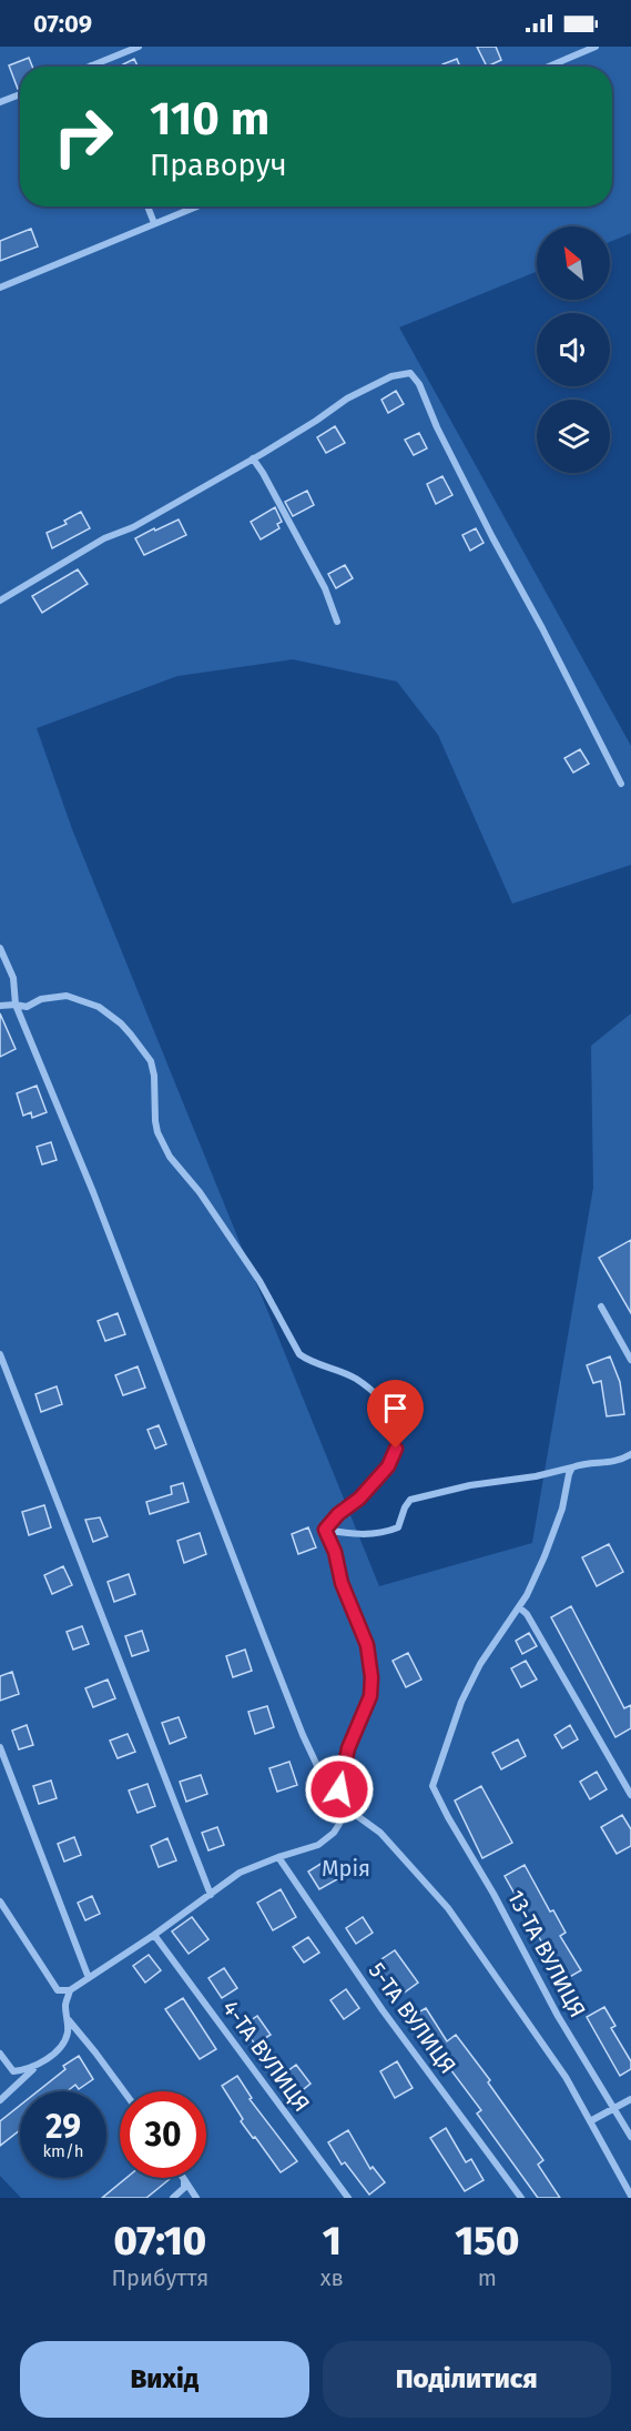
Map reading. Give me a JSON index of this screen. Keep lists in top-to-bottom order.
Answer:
{
  "streets": {
    "street": ["13-ТА ВУЛИЦЯ", "5-ТА ВУЛИЦЯ", "4-ТА ВУЛИЦЯ"]
  },
  "parks": ["Мрія"],
  "north": "top left",
  "page": {
    "status": "07:09",
    "turn": ["110 m", "Праворуч"],
    "speed": "29 km/h",
    "limit": "30",
    "eta": [
      "07:10",
      "Прибуття",
      "1",
      "хв",
      "150",
      "m"
    ],
    "buttons": ["Вихід", "Поділитися"]
  }
}
